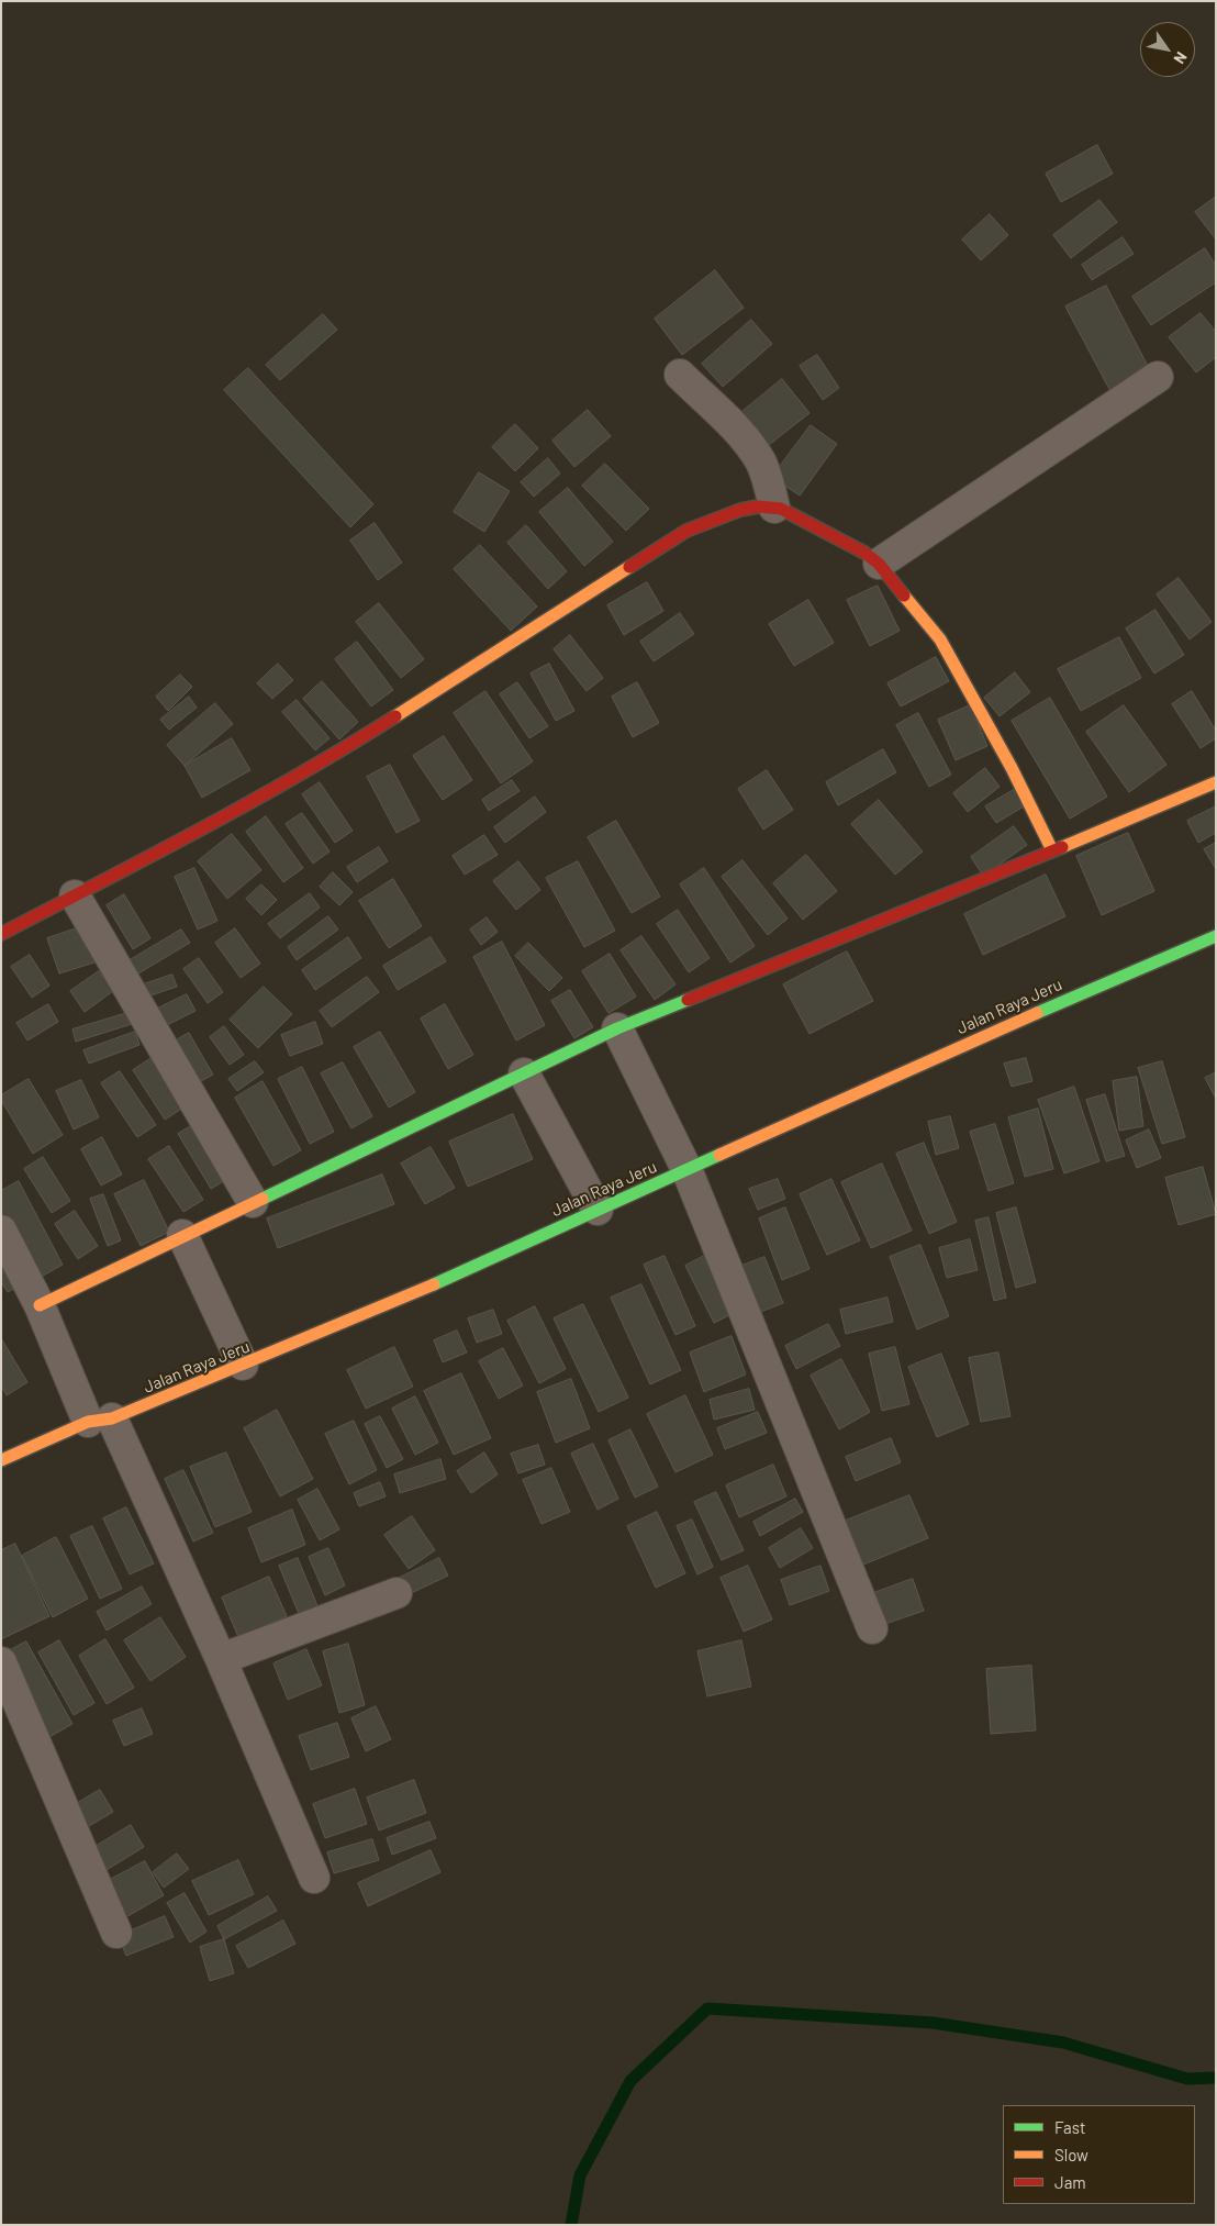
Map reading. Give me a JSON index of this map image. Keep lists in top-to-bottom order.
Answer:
{
  "streets": {
    "street": ["Jalan Raya Jeru"]
  },
  "legend": ["Fast", "Slow", "Jam"],
  "north": "bottom right"
}
